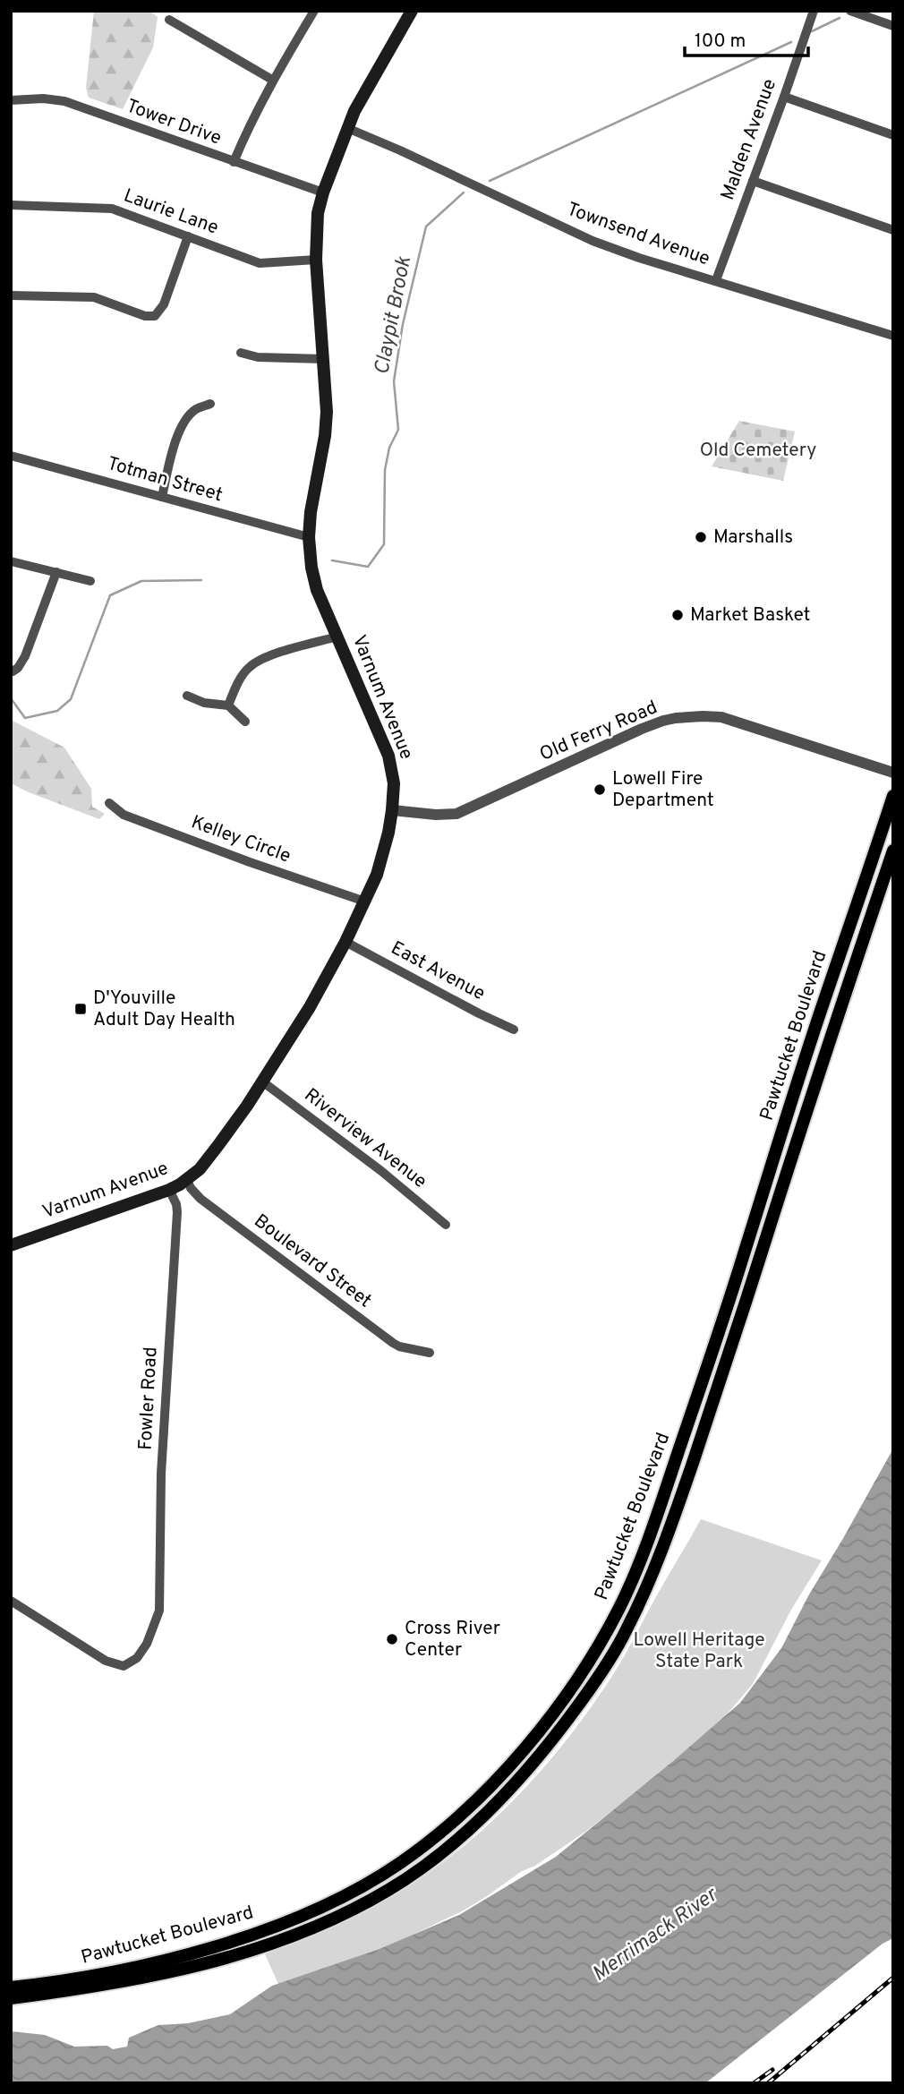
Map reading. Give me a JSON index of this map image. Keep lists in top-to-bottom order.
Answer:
{
  "streets": {
    "main road": ["Varnum Avenue", "Pawtucket Boulevard"],
    "street": [
      "Tower Drive",
      "Malden Avenue",
      "Laurie Lane",
      "Townsend Avenue",
      "Totman Street",
      "Old Ferry Road",
      "Kelley Circle",
      "East Avenue",
      "Riverview Avenue",
      "Boulevard Street",
      "Fowler Road"
    ]
  },
  "crossings": [
    ["Tower Drive", "Varnum Avenue"],
    ["Malden Avenue", "Townsend Avenue"],
    ["Laurie Lane", "Varnum Avenue"],
    ["Townsend Avenue", "Varnum Avenue"],
    ["Totman Street", "Varnum Avenue"],
    ["Varnum Avenue", "Old Ferry Road"],
    ["Varnum Avenue", "Kelley Circle"],
    ["Varnum Avenue", "East Avenue"],
    ["Varnum Avenue", "Riverview Avenue"],
    ["Varnum Avenue", "Boulevard Street"],
    ["Varnum Avenue", "Fowler Road"]
  ],
  "water": ["Claypit Brook", "Merrimack River"],
  "parks": ["Old Cemetery", "Lowell Heritage State Park"],
  "places": {
    "other": [
      "Marshalls",
      "Market Basket",
      "Lowell Fire Department",
      "Cross River Center"
    ],
    "transit": ["D'Youville Adult Day Health"]
  },
  "scale_bar": "100 m"
}
